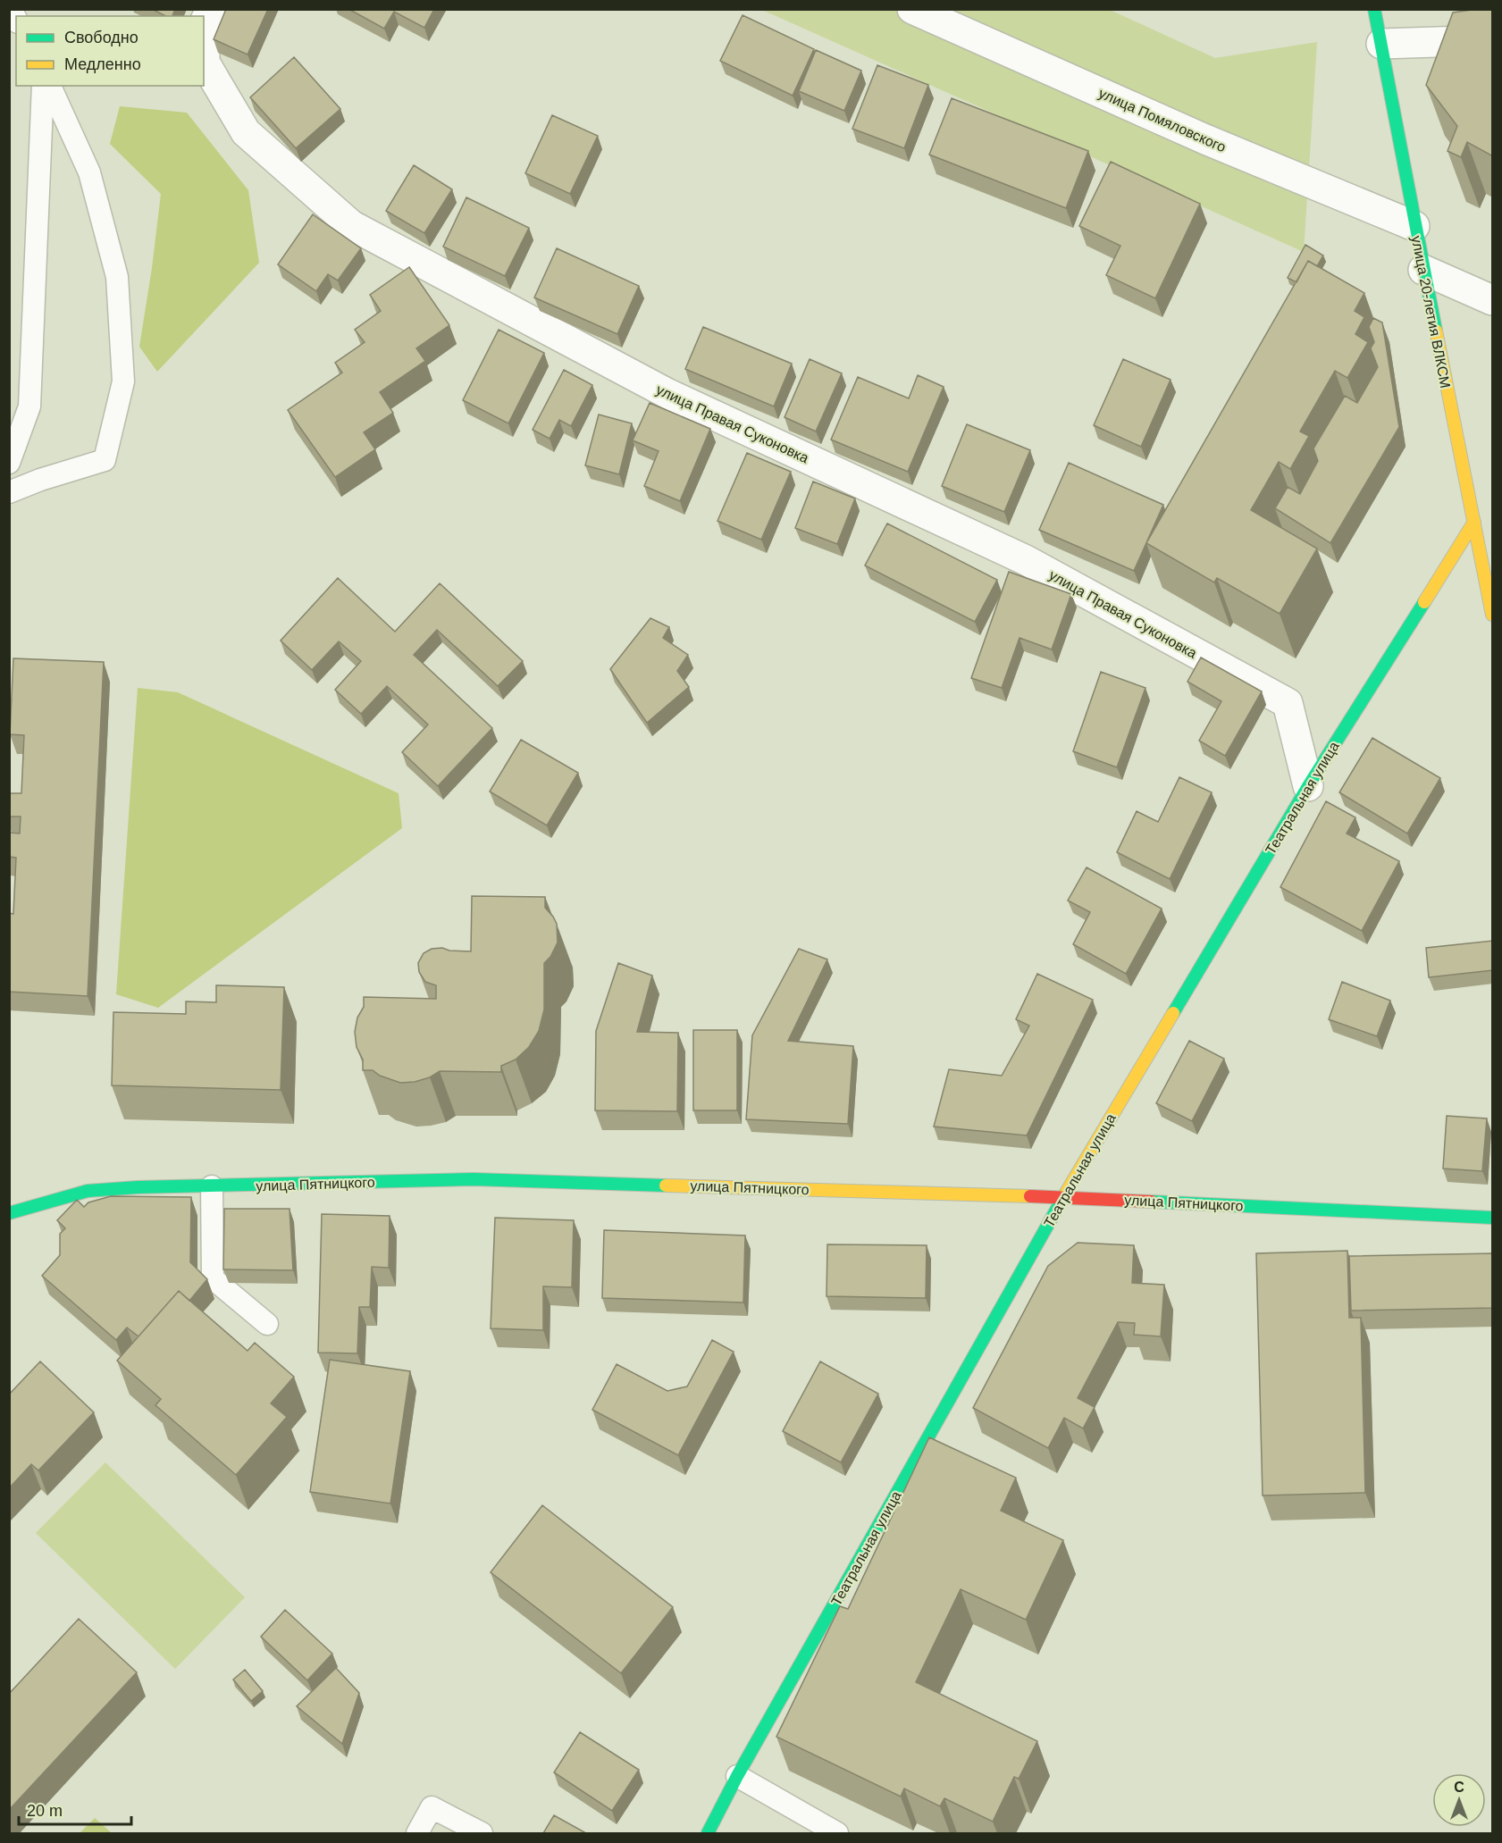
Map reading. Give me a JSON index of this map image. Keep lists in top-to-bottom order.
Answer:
{
  "streets": {
    "street": [
      "улица Помяловского",
      "улица 20-летия ВЛКСМ",
      "улица Правая Суконовка",
      "Театральная улица",
      "улица Пятницкого"
    ]
  },
  "crossings": [
    ["улица Помяловского", "улица 20-летия ВЛКСМ"],
    ["улица 20-летия ВЛКСМ", "Театральная улица"],
    ["улица Правая Суконовка", "Театральная улица"],
    ["Театральная улица", "улица Пятницкого"]
  ],
  "legend": ["Свободно", "Медленно"],
  "scale_bar": "20 m",
  "north": "top"
}
